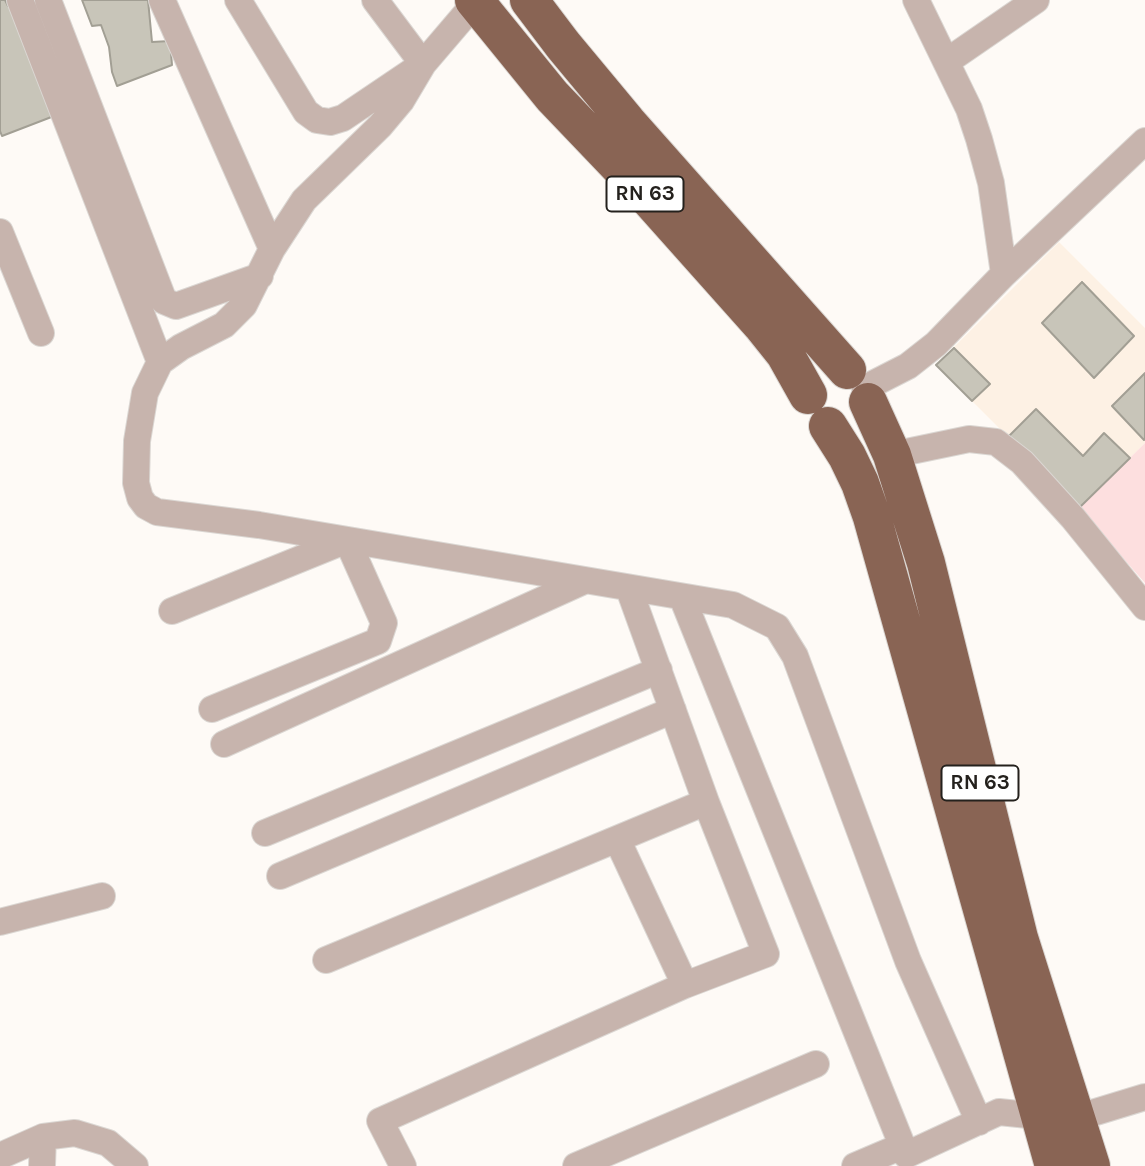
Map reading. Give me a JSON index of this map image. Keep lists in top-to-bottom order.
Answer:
{
  "streets": {
    "highway": ["RN 63"]
  }
}
